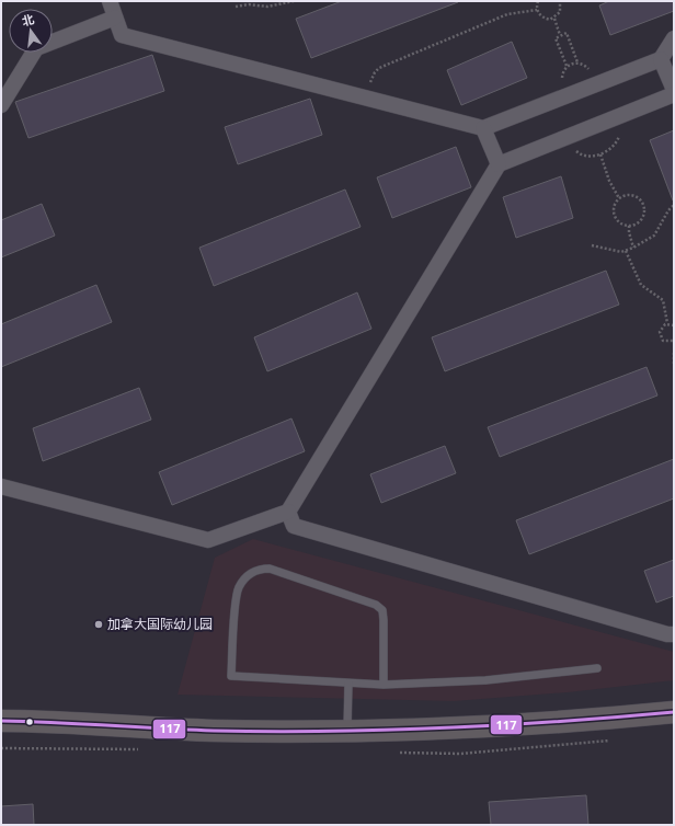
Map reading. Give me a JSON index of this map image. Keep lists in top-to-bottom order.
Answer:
{
  "places": ["加拿大国际幼儿园"],
  "lines": ["transit line 117"],
  "north": "top"
}
